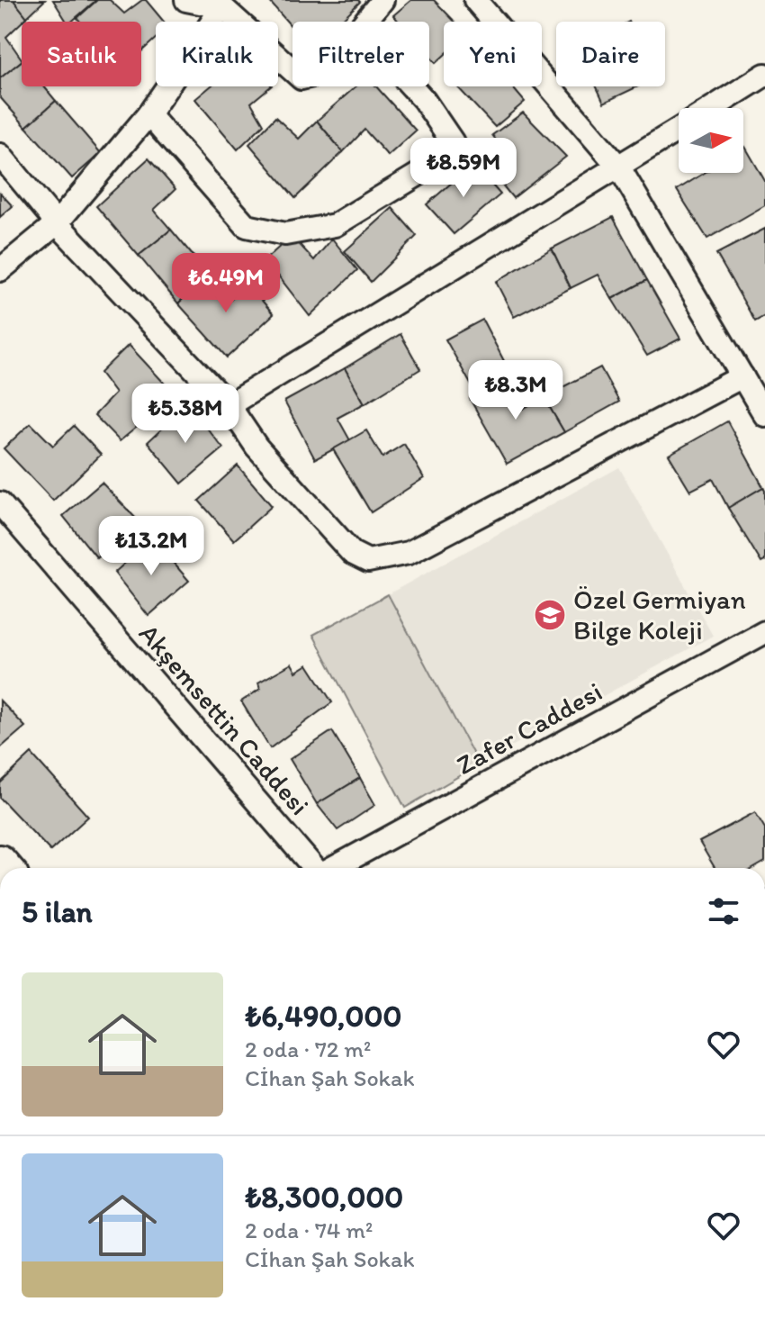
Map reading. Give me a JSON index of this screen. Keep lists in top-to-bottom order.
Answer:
{
  "streets": {
    "street": ["Akşemsettin Caddesi", "Zafer Caddesi"]
  },
  "places": {
    "school or university": ["Özel Germiyan Bilge Koleji"]
  },
  "north": "right",
  "page": {
    "chip": [
      "Satılık",
      "Kiralık",
      "Filtreler",
      "Yeni",
      "Daire"
    ],
    "price": [
      "₺8.59M",
      "₺6.49M",
      "₺8.3M",
      "₺5.38M",
      "₺13.2M"
    ],
    "heading": "5 ilan",
    "list": [
      {
        "name": "₺6,490,000",
        "note": "2 oda · 72 m² · Cİhan Şah Sokak"
      },
      {
        "name": "₺8,300,000",
        "note": "2 oda · 74 m² · Cİhan Şah Sokak"
      }
    ]
  }
}
